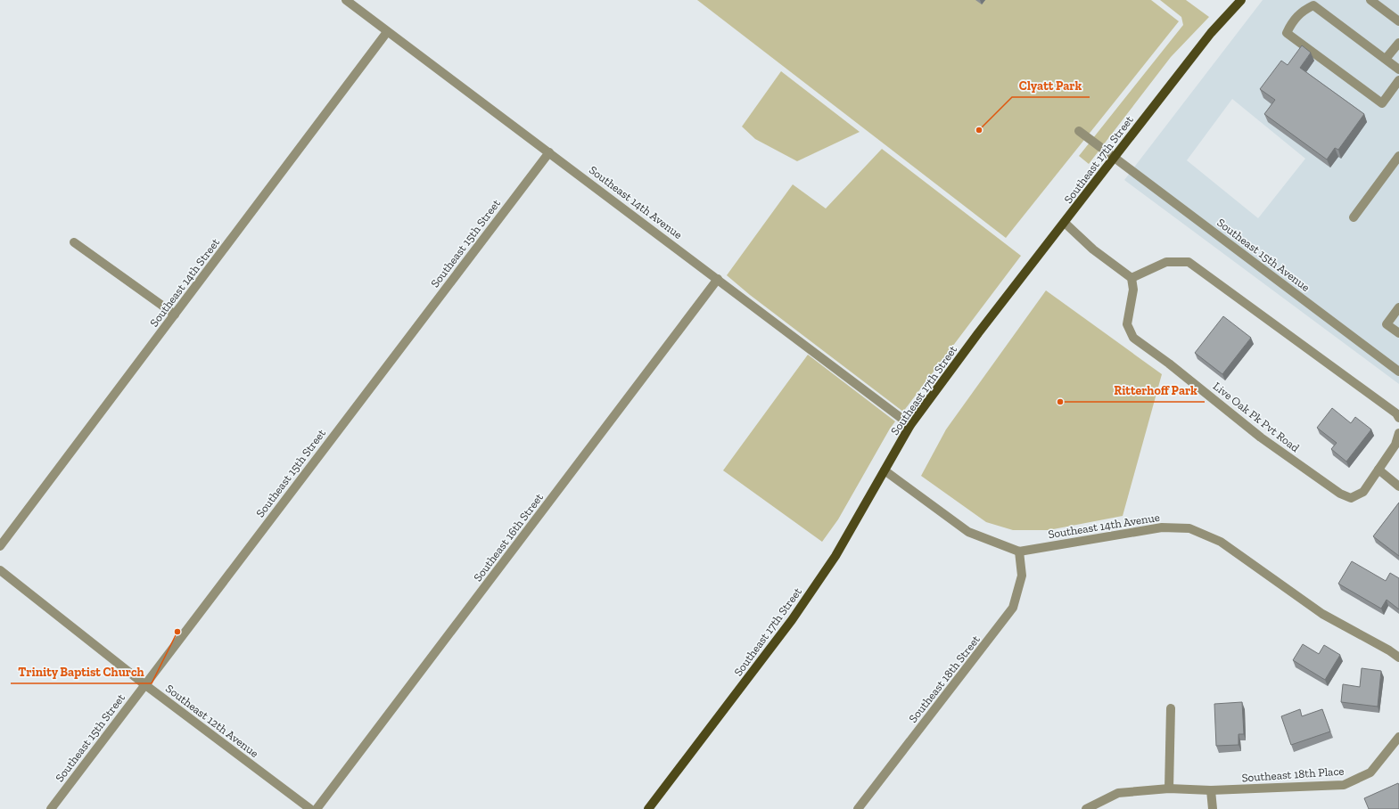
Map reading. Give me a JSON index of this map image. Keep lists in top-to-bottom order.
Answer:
{
  "streets": {
    "main road": ["Southeast 17th Street"],
    "street": [
      "Southeast 14th Avenue",
      "Southeast 15th Street",
      "Southeast 15th Avenue",
      "Southeast 14th Street",
      "Live Oak Pk Pvt Road",
      "Southeast 16th Street",
      "Southeast 18th Street",
      "Southeast 12th Avenue",
      "Southeast 18th Place"
    ]
  },
  "crossings": [
    ["Southeast 17th Street", "Southeast 14th Avenue"],
    ["Southeast 17th Street", "Southeast 15th Avenue"],
    ["Southeast 14th Avenue", "Southeast 15th Street"],
    ["Southeast 14th Avenue", "Southeast 14th Street"],
    ["Southeast 14th Avenue", "Southeast 16th Street"],
    ["Southeast 14th Avenue", "Southeast 18th Street"],
    ["Southeast 15th Street", "Southeast 12th Avenue"]
  ],
  "places": ["Clyatt Park", "Ritterhoff Park", "Trinity Baptist Church"]
}
